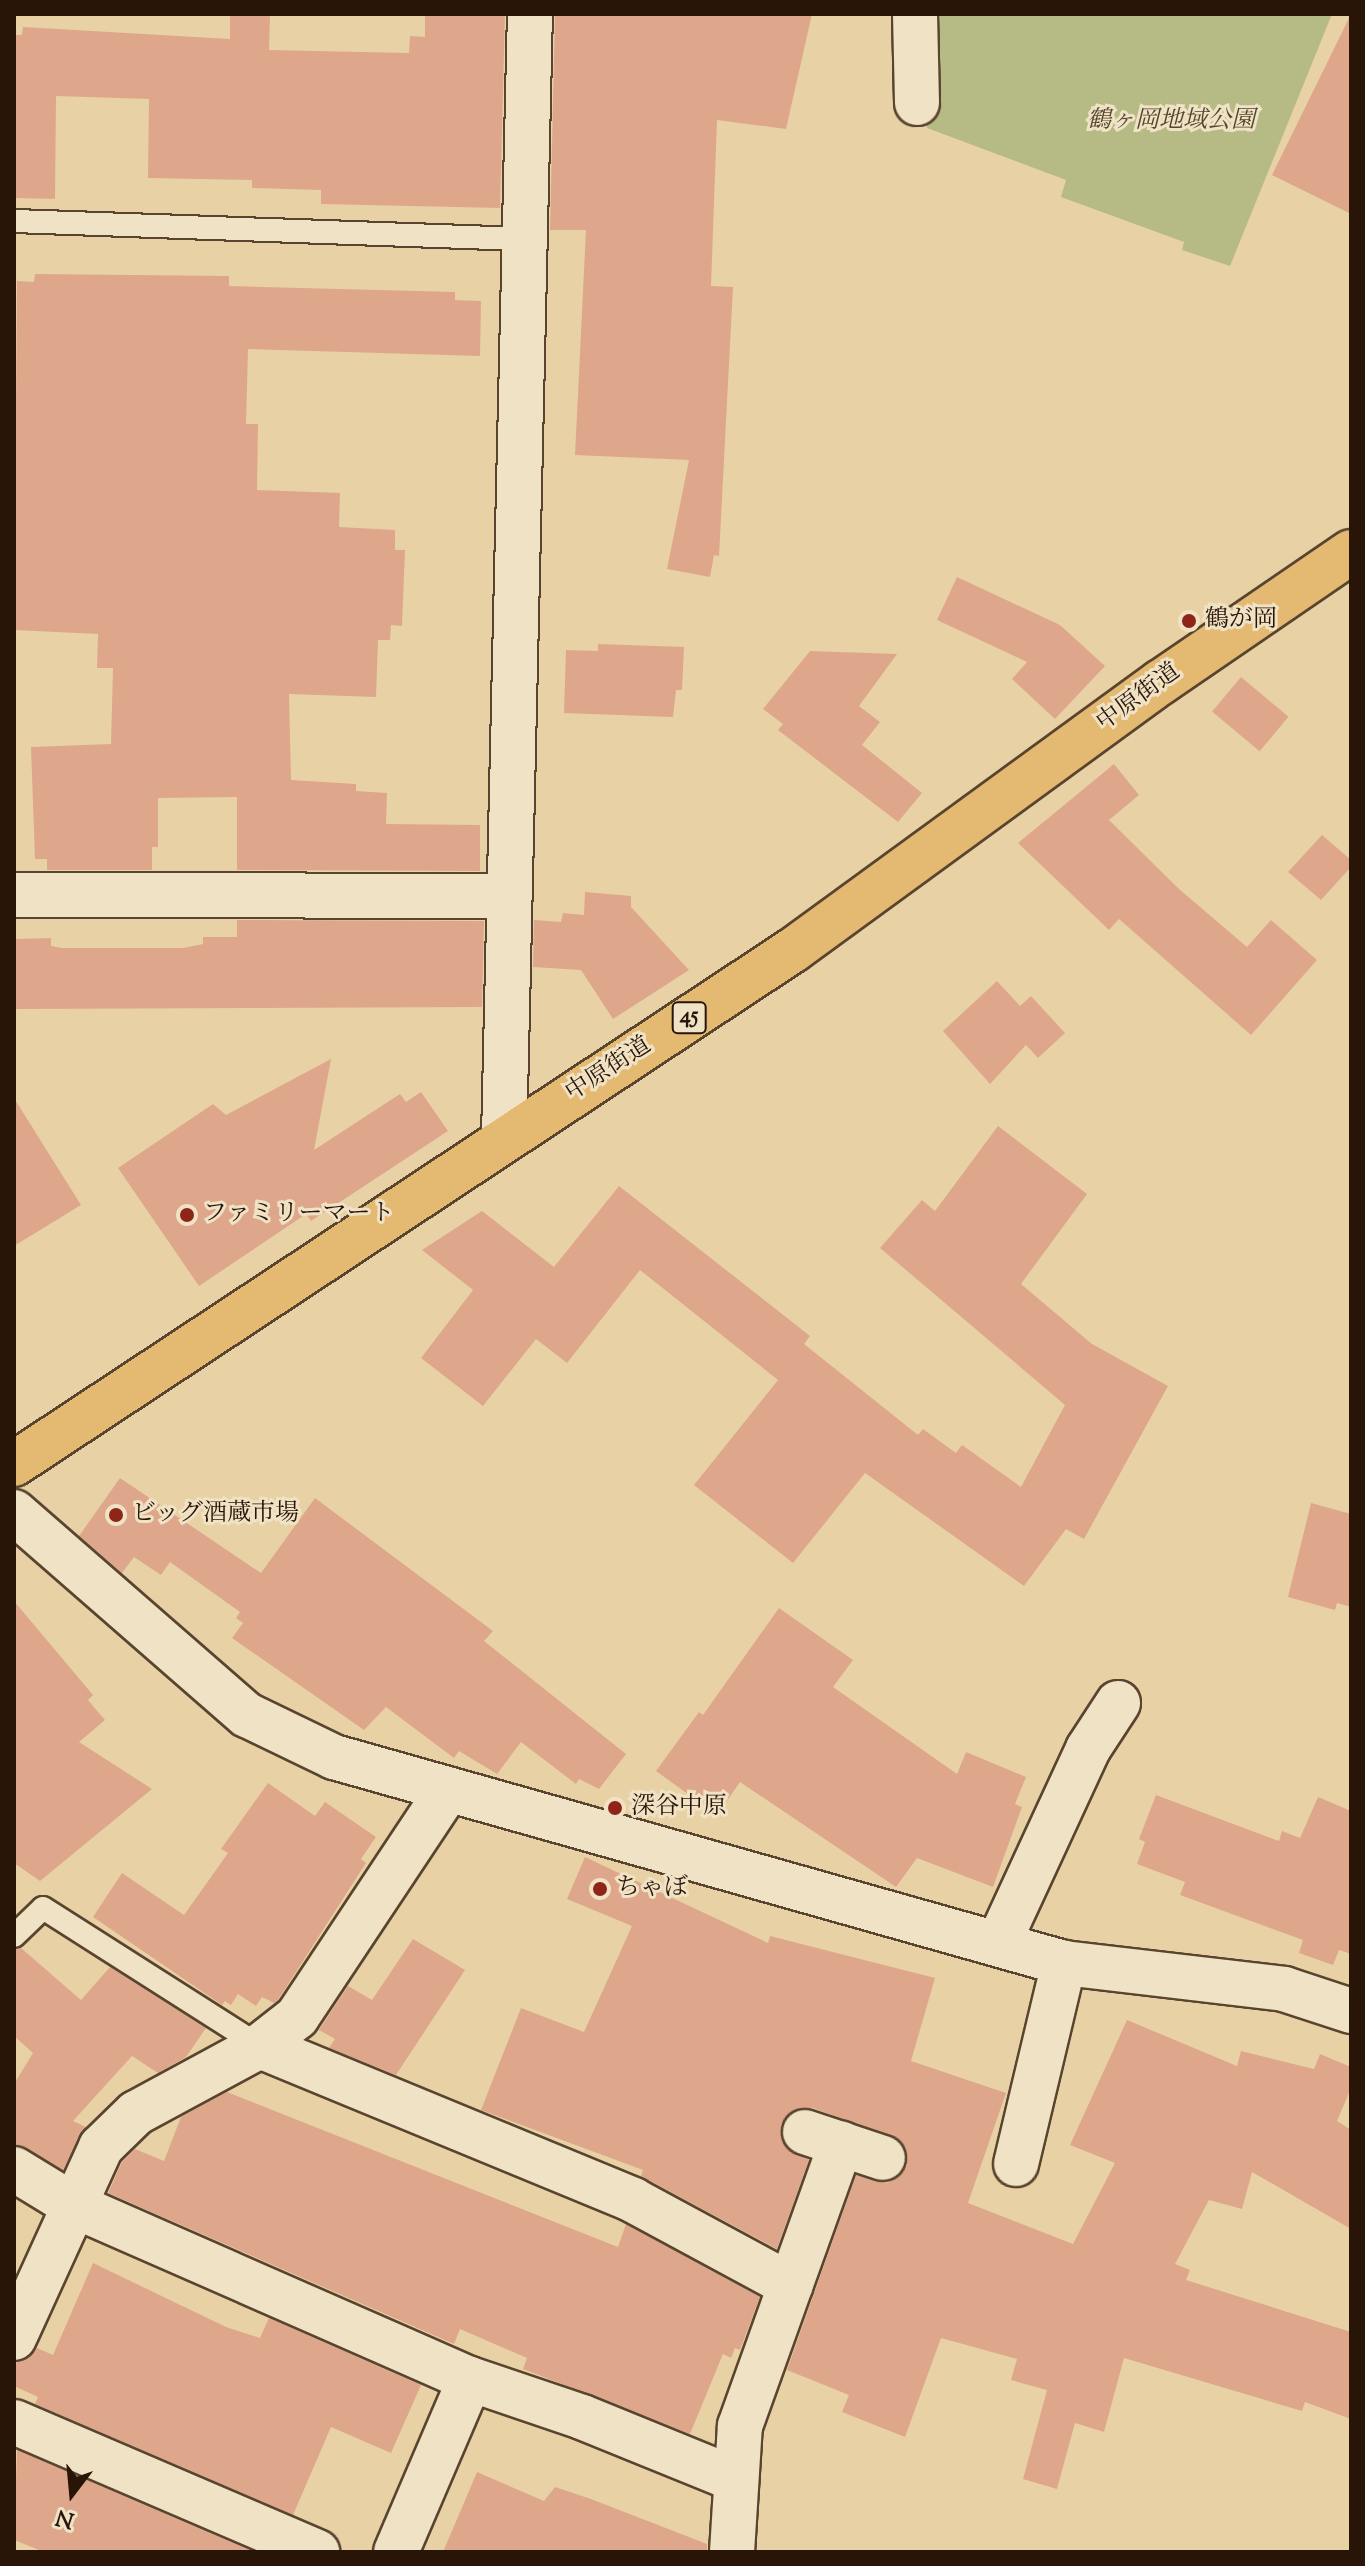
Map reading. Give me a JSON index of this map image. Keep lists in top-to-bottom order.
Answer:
{
  "streets": {
    "main road": ["中原街道", "45"]
  },
  "parks": ["鶴ヶ岡地域公園"],
  "places": [
    "鶴が岡",
    "ファミリーマート",
    "ビッグ酒蔵市場",
    "深谷中原",
    "ちゃぼ"
  ],
  "north": "bottom"
}
